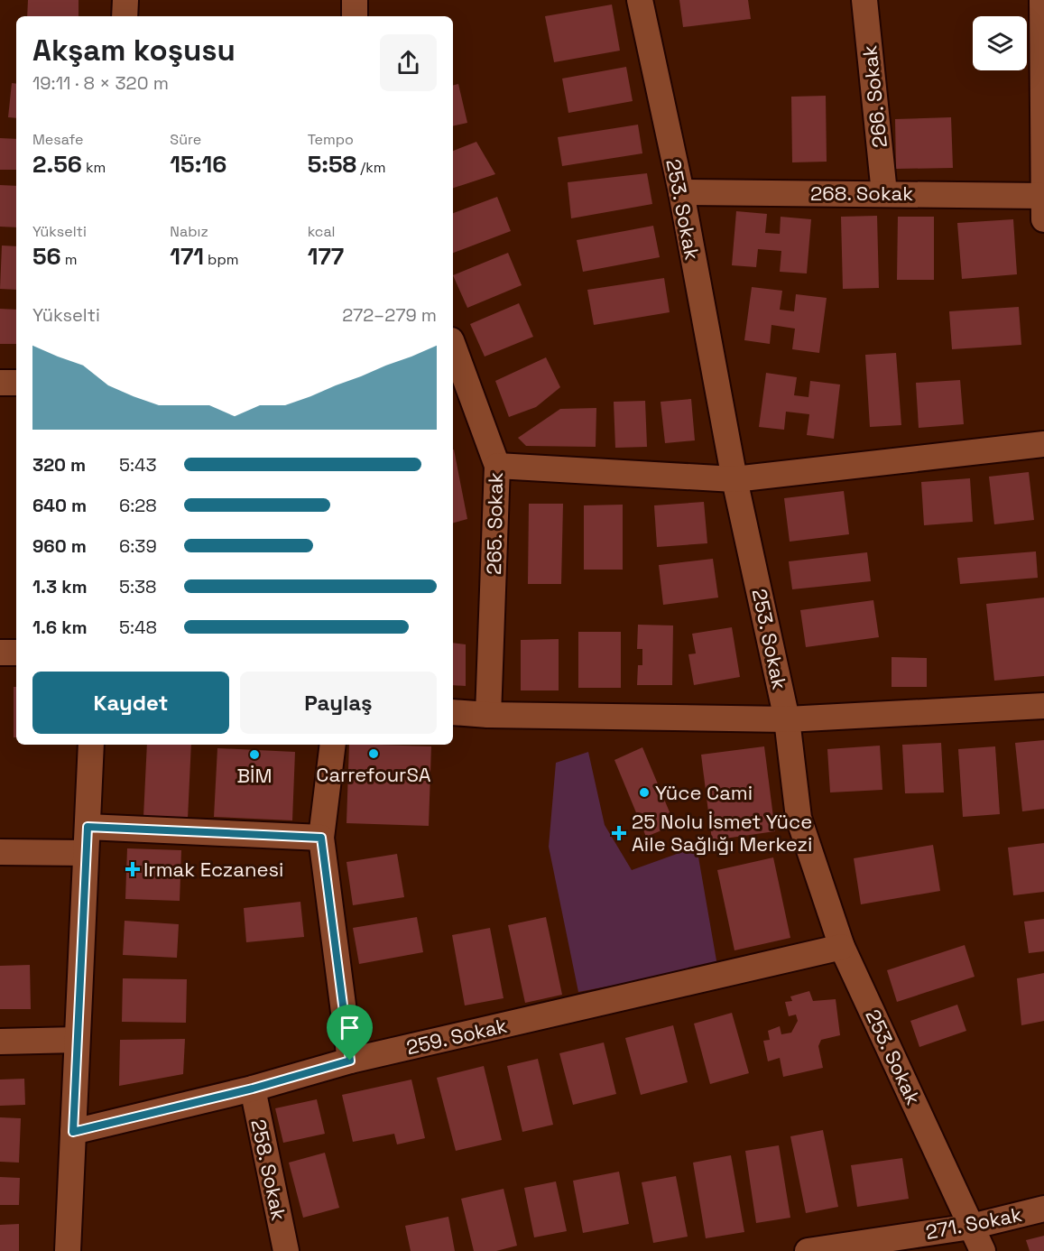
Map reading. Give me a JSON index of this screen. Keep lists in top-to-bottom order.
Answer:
{
  "streets": {
    "street": [
      "266. Sokak",
      "268. Sokak",
      "253. Sokak",
      "265. Sokak",
      "259. Sokak",
      "258. Sokak",
      "271. Sokak"
    ]
  },
  "crossings": [
    ["266. Sokak", "268. Sokak"],
    ["268. Sokak", "253. Sokak"],
    ["253. Sokak", "259. Sokak"],
    ["253. Sokak", "271. Sokak"],
    ["259. Sokak", "258. Sokak"]
  ],
  "places": {
    "other": ["CarrefourSA", "BİM", "Yüce Cami"],
    "health": ["25 Nolu İsmet Yüce Aile Sağlığı Merkezi", "Irmak Eczanesi"]
  },
  "page": {
    "heading": ["Akşam koşusu", "19:11 · 8 × 320 m"],
    "stats": [
      ["Mesafe", "2.56 km"],
      ["Süre", "15:16"],
      ["Tempo", "5:58 /km"],
      ["Yükselti", "56 m"],
      ["Nabız", "171 bpm"],
      ["kcal", "177"]
    ],
    "chart": ["Yükselti", "272–279 m"],
    "list": [
      {
        "name": "320 m",
        "note": "5:43"
      },
      {
        "name": "640 m",
        "note": "6:28"
      },
      {
        "name": "960 m",
        "note": "6:39"
      },
      {
        "name": "1.3 km",
        "note": "5:38"
      },
      {
        "name": "1.6 km",
        "note": "5:48"
      }
    ],
    "buttons": ["Kaydet", "Paylaş"]
  }
}
